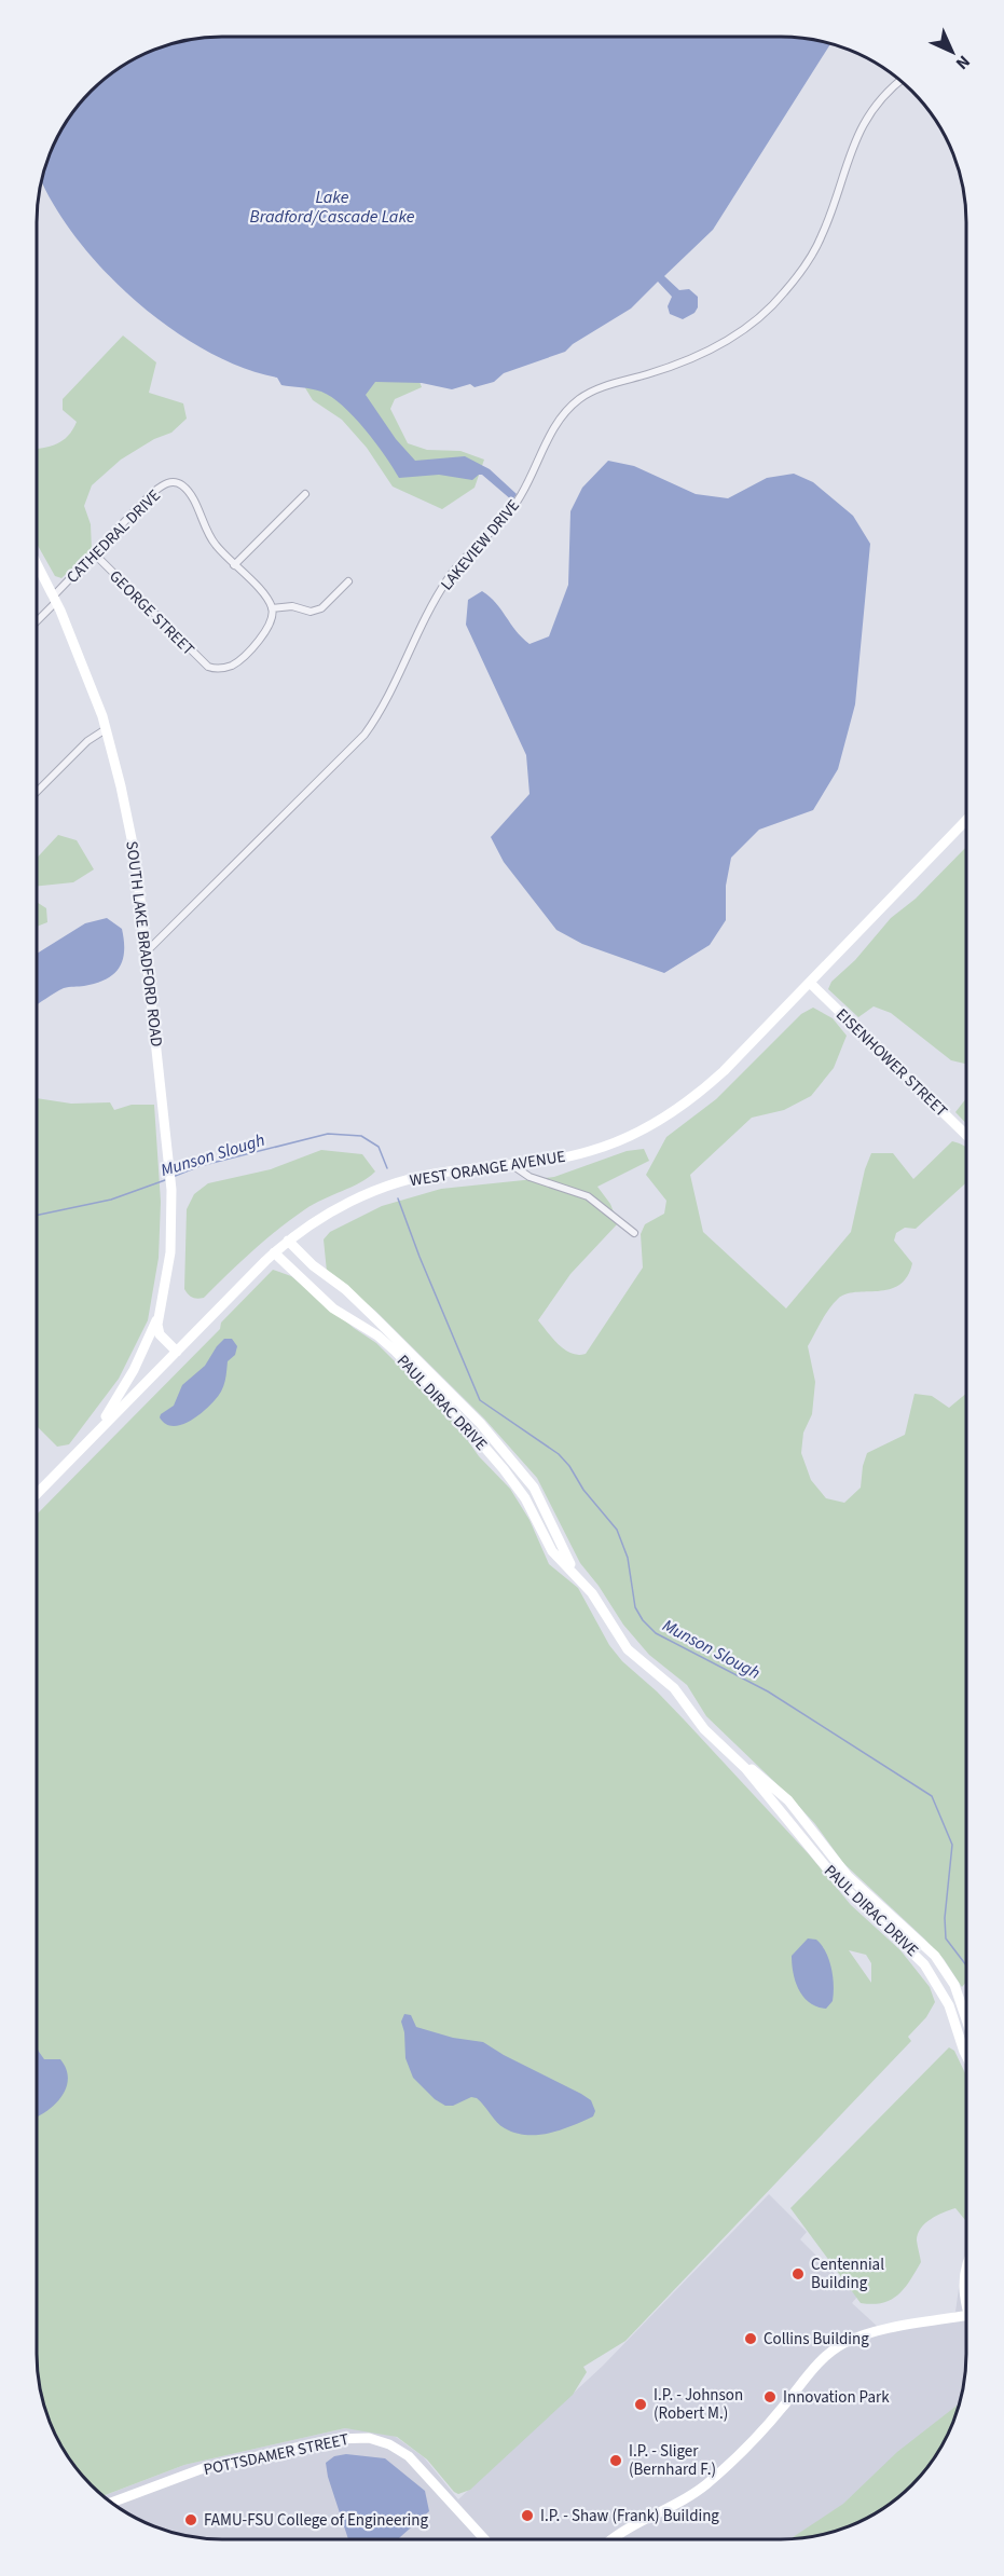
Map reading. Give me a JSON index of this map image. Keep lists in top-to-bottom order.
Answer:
{
  "streets": {
    "street": [
      "CATHEDRAL DRIVE",
      "LAKEVIEW DRIVE",
      "GEORGE STREET",
      "SOUTH LAKE BRADFORD ROAD",
      "EISENHOWER STREET",
      "WEST ORANGE AVENUE",
      "PAUL DIRAC DRIVE",
      "POTTSDAMER STREET"
    ]
  },
  "crossings": [
    ["CATHEDRAL DRIVE", "GEORGE STREET"],
    ["CATHEDRAL DRIVE", "SOUTH LAKE BRADFORD ROAD"],
    ["LAKEVIEW DRIVE", "SOUTH LAKE BRADFORD ROAD"],
    ["SOUTH LAKE BRADFORD ROAD", "WEST ORANGE AVENUE"],
    ["EISENHOWER STREET", "WEST ORANGE AVENUE"],
    ["WEST ORANGE AVENUE", "PAUL DIRAC DRIVE"]
  ],
  "water": ["Lake Bradford/Cascade Lake", "Munson Slough"],
  "places": [
    "Centennial Building",
    "Collins Building",
    "Innovation Park",
    "I.P. - Johnson (Robert M.)",
    "I.P. - Sliger (Bernhard F.)",
    "I.P. - Shaw (Frank) Building",
    "FAMU-FSU College of Engineering"
  ],
  "north": "bottom right"
}
